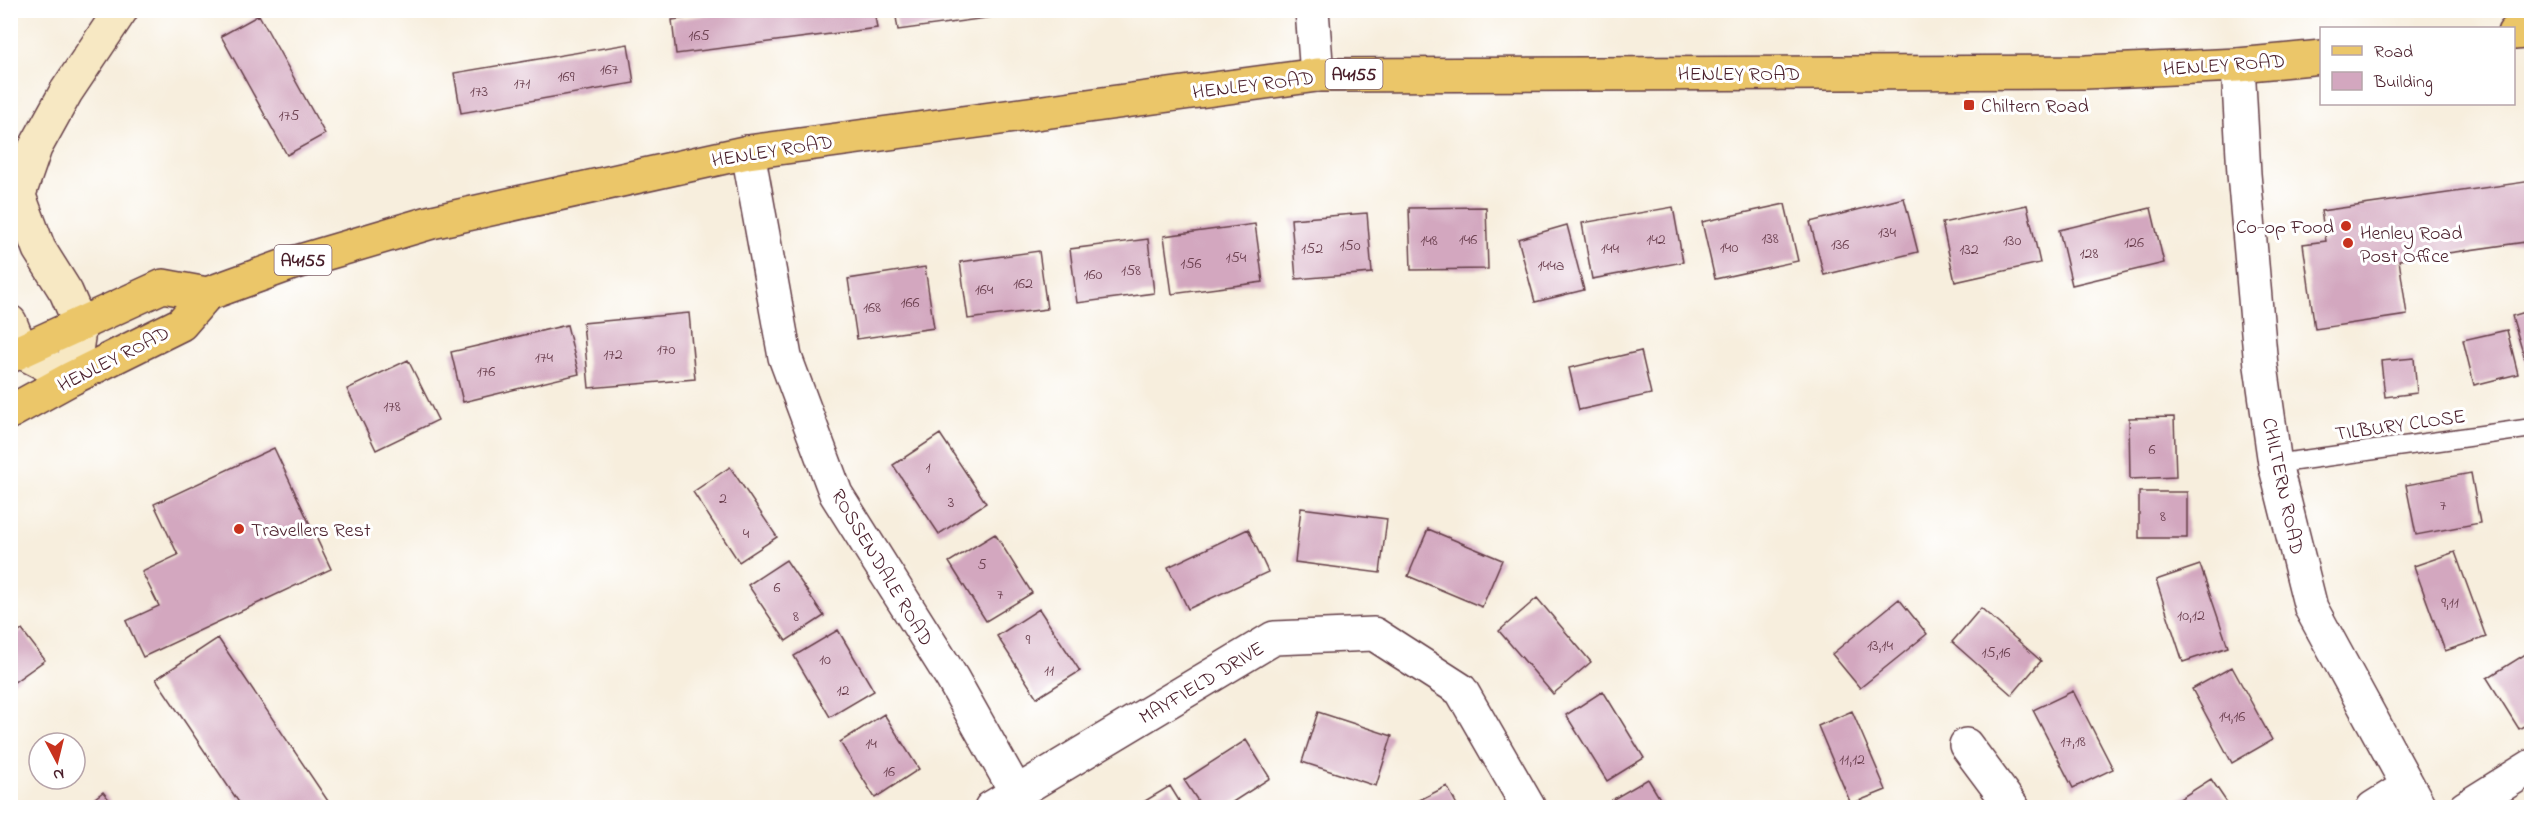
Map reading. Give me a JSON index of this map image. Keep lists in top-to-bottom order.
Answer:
{
  "streets": {
    "main road": ["HENLEY ROAD", "A4155"],
    "street": ["CHILTERN ROAD", "ROSSENDALE ROAD", "MAYFIELD DRIVE"],
    "lane": ["TILBURY CLOSE"]
  },
  "crossings": [
    ["HENLEY ROAD", "CHILTERN ROAD"],
    ["HENLEY ROAD", "ROSSENDALE ROAD"],
    ["TILBURY CLOSE", "CHILTERN ROAD"],
    ["ROSSENDALE ROAD", "MAYFIELD DRIVE"]
  ],
  "places": {
    "transit": ["Chiltern Road"],
    "other": ["Co-op Food", "Henley Road Post Office", "Travellers Rest"]
  },
  "house_numbers": [
    "165",
    "167",
    "169",
    "171",
    "173",
    "175",
    "134",
    "138",
    "146",
    "142",
    "148",
    "130",
    "126",
    "136",
    "150",
    "140",
    "152",
    "144",
    "132",
    "128",
    "154",
    "156",
    "144a",
    "158",
    "160",
    "162",
    "164",
    "166",
    "168",
    "170",
    "172",
    "174",
    "176",
    "178",
    "6",
    "1",
    "2",
    "3",
    "7",
    "8",
    "4",
    "5",
    "6",
    "7",
    "9,11",
    "10,12",
    "8",
    "9",
    "13,14",
    "15,16",
    "10",
    "11",
    "12",
    "14,16",
    "17,18",
    "14",
    "11,12",
    "16"
  ],
  "legend": ["Road", "Building"],
  "north": "bottom"
}
